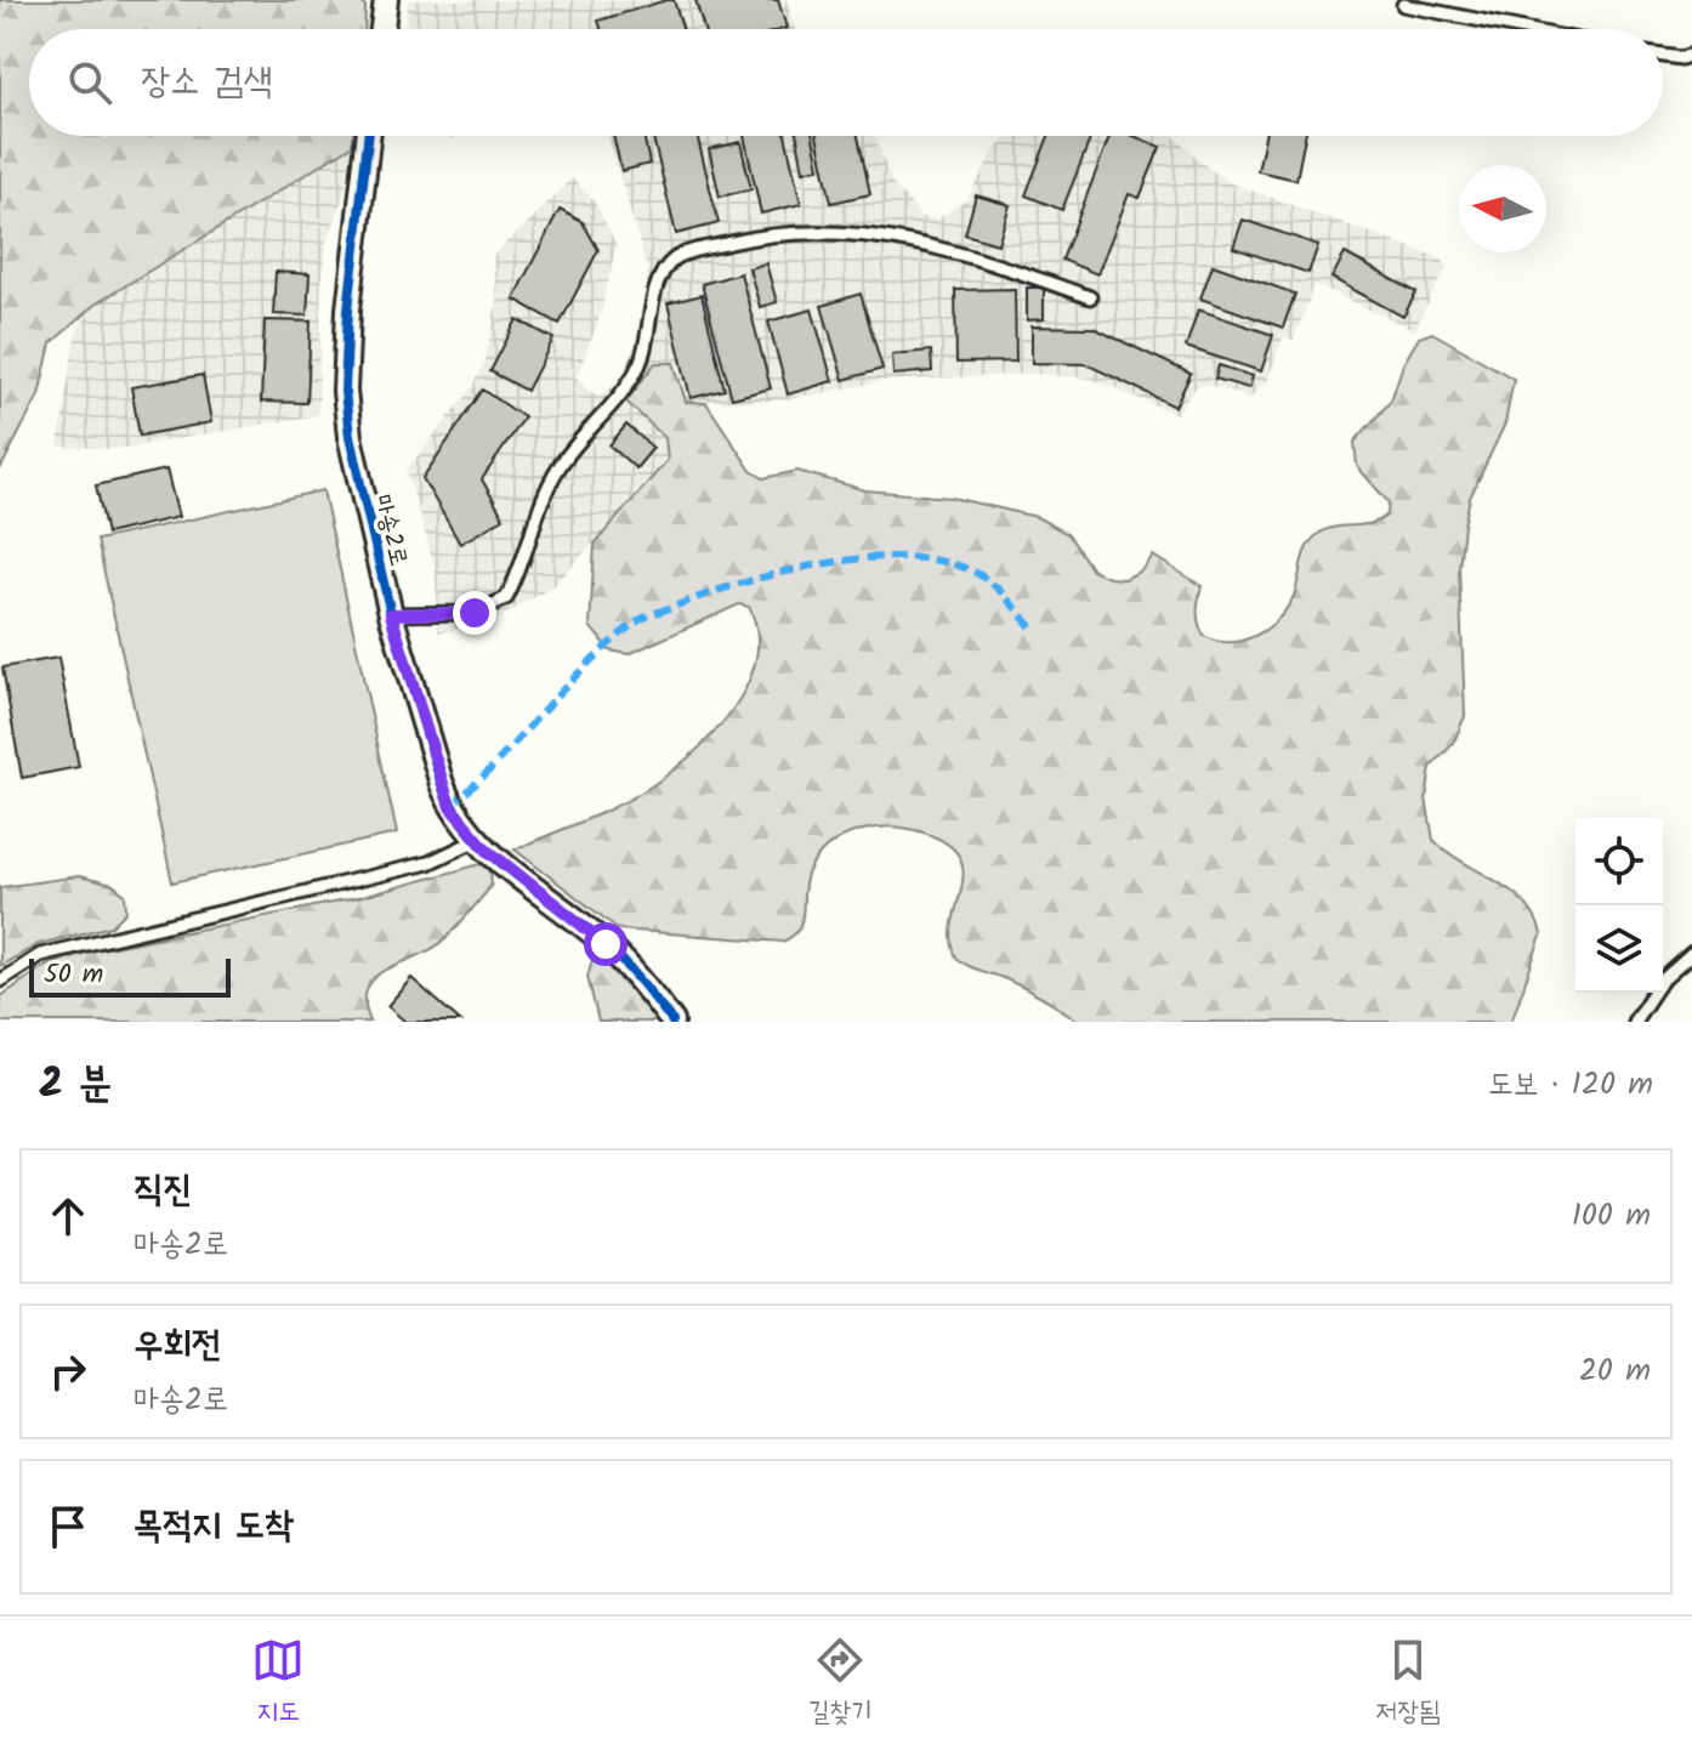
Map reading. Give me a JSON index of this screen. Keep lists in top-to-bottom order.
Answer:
{
  "streets": {
    "street": ["마송2로"]
  },
  "scale_bar": "50 m",
  "north": "left",
  "page": {
    "search": "장소 검색",
    "scale": "50 m",
    "heading": ["2 분", "도보 · 120 m"],
    "list": [
      ["직진", "마송2로", "100 m"],
      ["우회전", "마송2로", "20 m"],
      "목적지 도착"
    ],
    "nav": ["지도", "길찾기", "저장됨"]
  }
}
